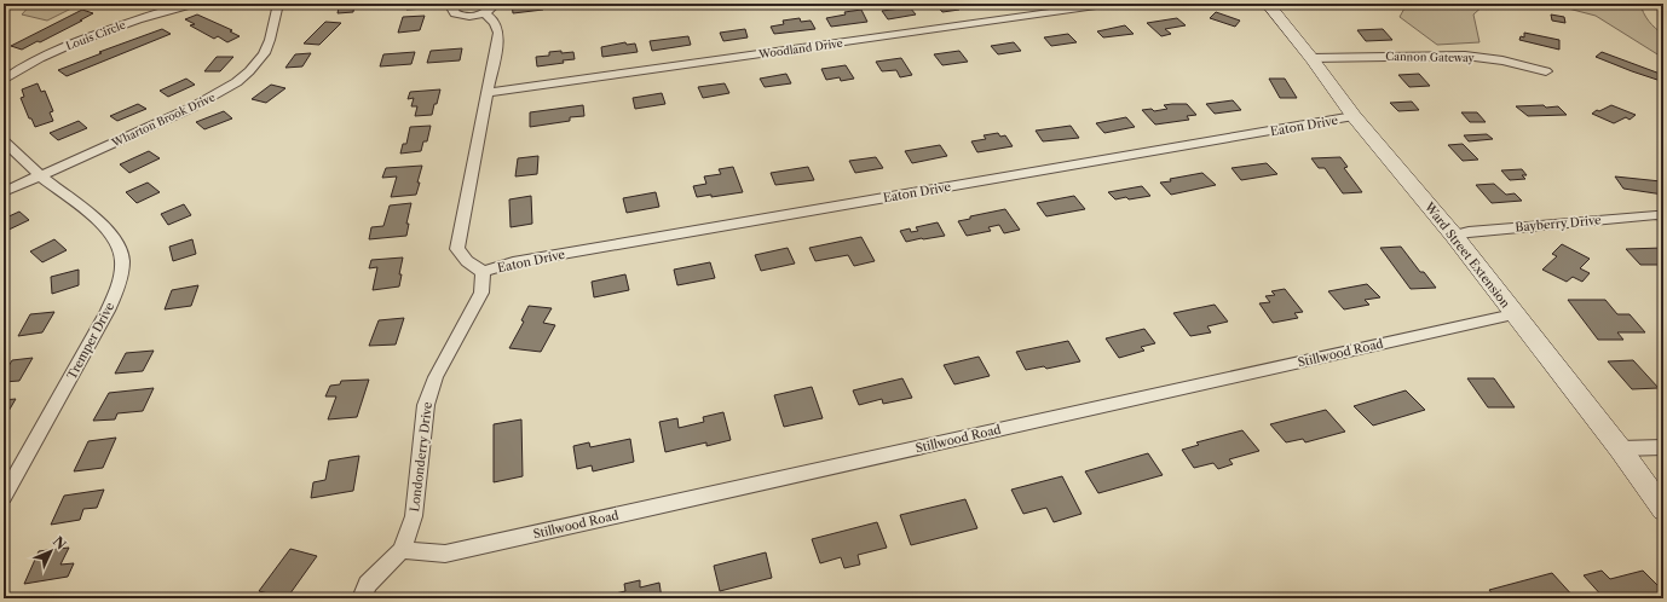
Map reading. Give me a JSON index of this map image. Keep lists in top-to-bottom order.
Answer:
{
  "streets": {
    "street": [
      "Louis Circle",
      "Woodland Drive",
      "Cannon Gateway",
      "Wharton Brook Drive",
      "Eaton Drive",
      "Bayberry Drive",
      "Ward Street Extension",
      "Tremper Drive",
      "Stillwood Road",
      "Londonderry Drive"
    ]
  },
  "crossings": [
    ["Cannon Gateway", "Ward Street Extension"],
    ["Wharton Brook Drive", "Tremper Drive"],
    ["Eaton Drive", "Ward Street Extension"],
    ["Eaton Drive", "Londonderry Drive"],
    ["Bayberry Drive", "Ward Street Extension"],
    ["Ward Street Extension", "Stillwood Road"],
    ["Stillwood Road", "Londonderry Drive"]
  ],
  "north": "top right"
}
